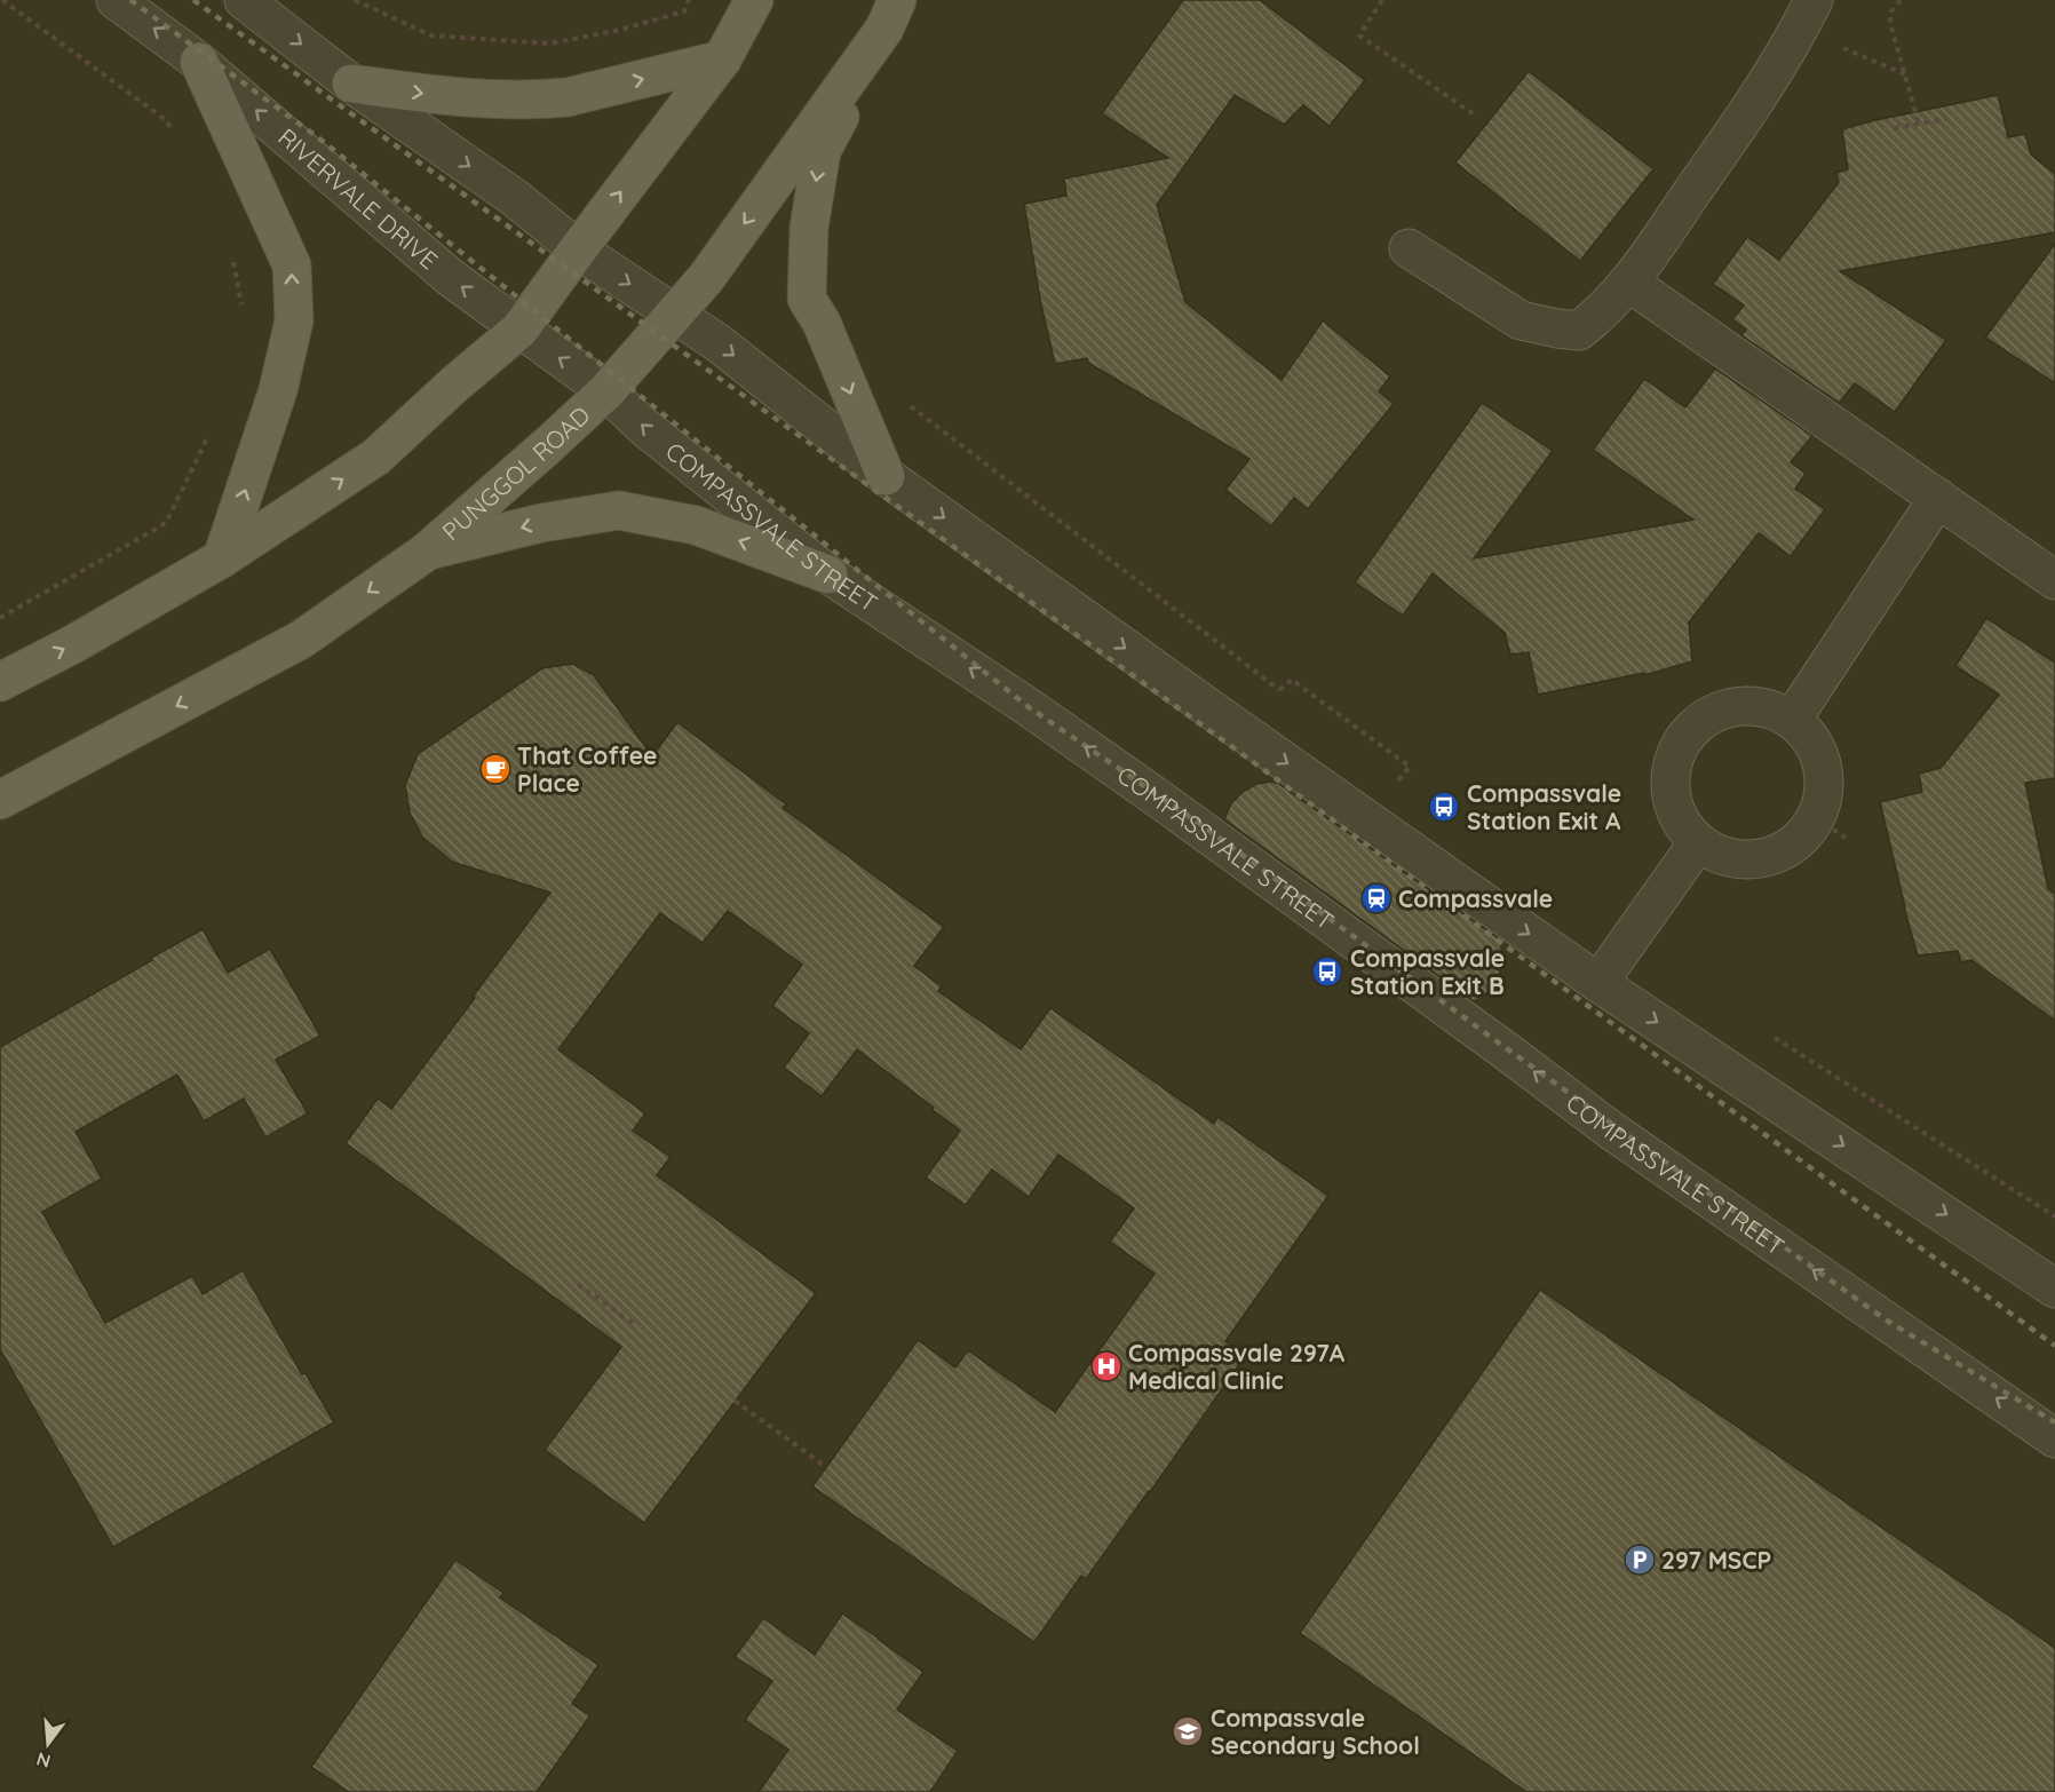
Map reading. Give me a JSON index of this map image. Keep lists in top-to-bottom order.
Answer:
{
  "streets": {
    "main road": ["PUNGGOL ROAD"],
    "street": ["RIVERVALE DRIVE", "COMPASSVALE STREET"]
  },
  "crossings": [
    ["RIVERVALE DRIVE", "PUNGGOL ROAD"],
    ["RIVERVALE DRIVE", "COMPASSVALE STREET"],
    ["PUNGGOL ROAD", "COMPASSVALE STREET"]
  ],
  "places": {
    "cafe": ["That Coffee Place"],
    "bus stop": ["Compassvale Station Exit A", "Compassvale Station Exit B"],
    "station": ["Compassvale"],
    "hospital": ["Compassvale 297A Medical Clinic"],
    "parking": ["297 MSCP"],
    "school or university": ["Compassvale Secondary School"]
  },
  "north": "bottom"
}
